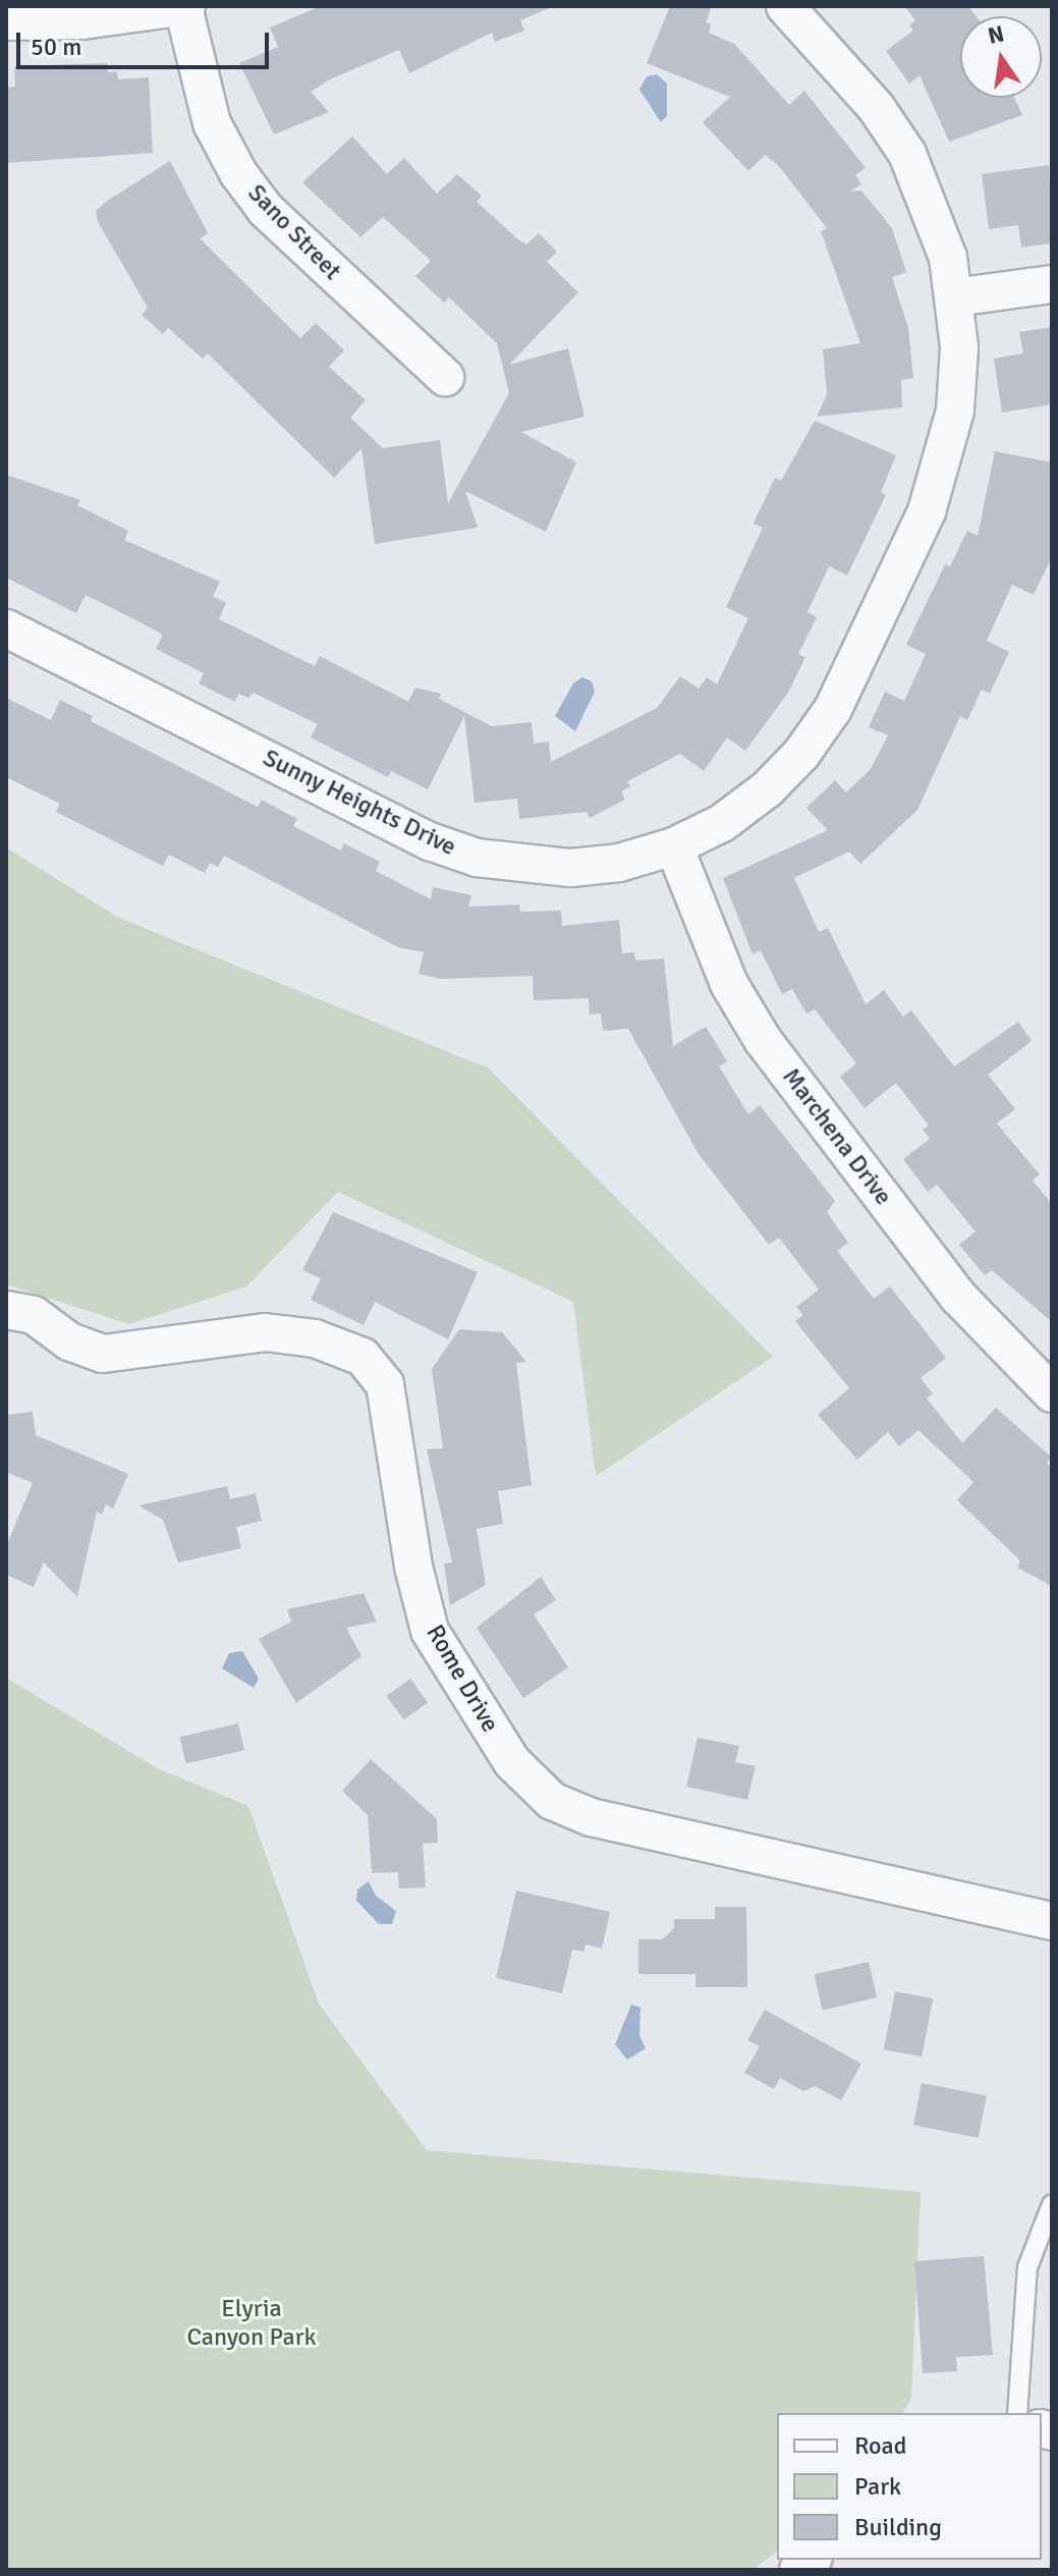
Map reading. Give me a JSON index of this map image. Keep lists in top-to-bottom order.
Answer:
{
  "streets": {
    "street": [
      "Sano Street",
      "Sunny Heights Drive",
      "Marchena Drive",
      "Rome Drive"
    ]
  },
  "crossings": [
    ["Sunny Heights Drive", "Marchena Drive"]
  ],
  "parks": ["Elyria Canyon Park"],
  "legend": ["Road", "Park", "Building"],
  "scale_bar": "50 m",
  "north": "top"
}
